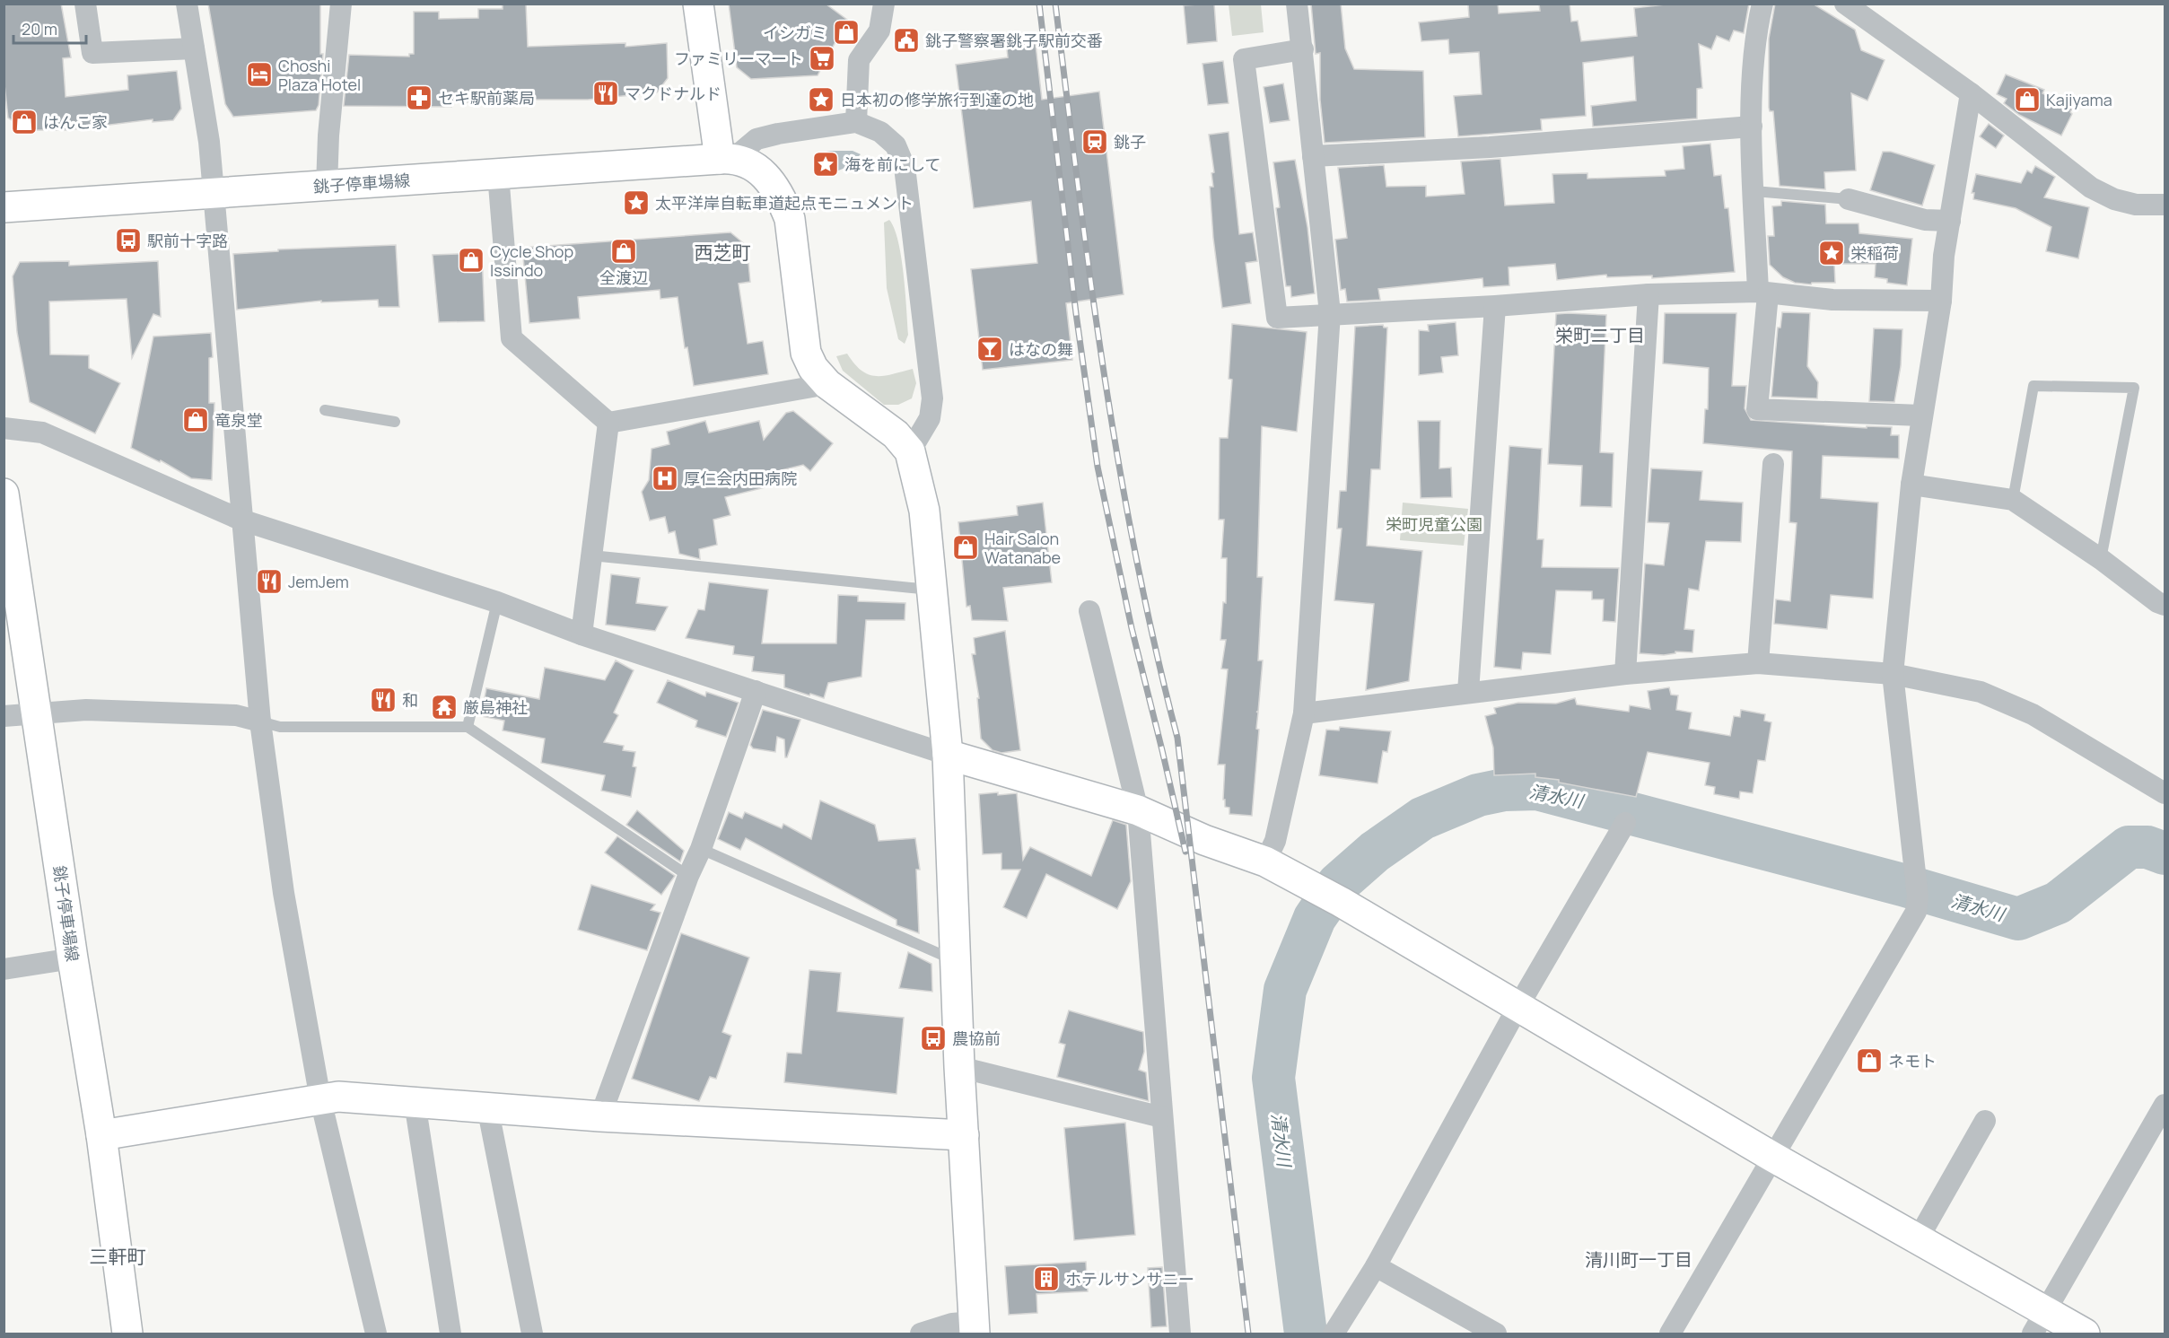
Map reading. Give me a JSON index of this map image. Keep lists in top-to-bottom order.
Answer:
{
  "streets": {
    "street": ["銚子停車場線"]
  },
  "districts": [
    "西芝町",
    "栄町二丁目",
    "三軒町",
    "清川町一丁目"
  ],
  "water": ["清水川"],
  "parks": ["栄町児童公園"],
  "places": {
    "shop": [
      "イシガミ",
      "Kajiyama",
      "はんこ家",
      "全渡辺",
      "Cycle Shop Issindo",
      "竜泉堂",
      "Hair Salon Watanabe",
      "ネモト"
    ],
    "public building": ["銚子警察署銚子駅前交番"],
    "supermarket": ["ファミリーマート"],
    "hotel": ["Choshi Plaza Hotel"],
    "restaurant": ["マクドナルド", "JemJem", "和"],
    "pharmacy": ["セキ駅前薬局"],
    "place": [
      "日本初の修学旅行到達の地",
      "海を前にして",
      "太平洋岸自転車道起点モニュメント",
      "栄稲荷"
    ],
    "station": ["銚子"],
    "bus stop": ["駅前十字路", "農協前"],
    "bar": ["はなの舞"],
    "hospital": ["厚仁会内田病院"],
    "temple": ["厳島神社"],
    "building": ["ホテルサンサニー"]
  },
  "scale_bar": "20 m"
}
